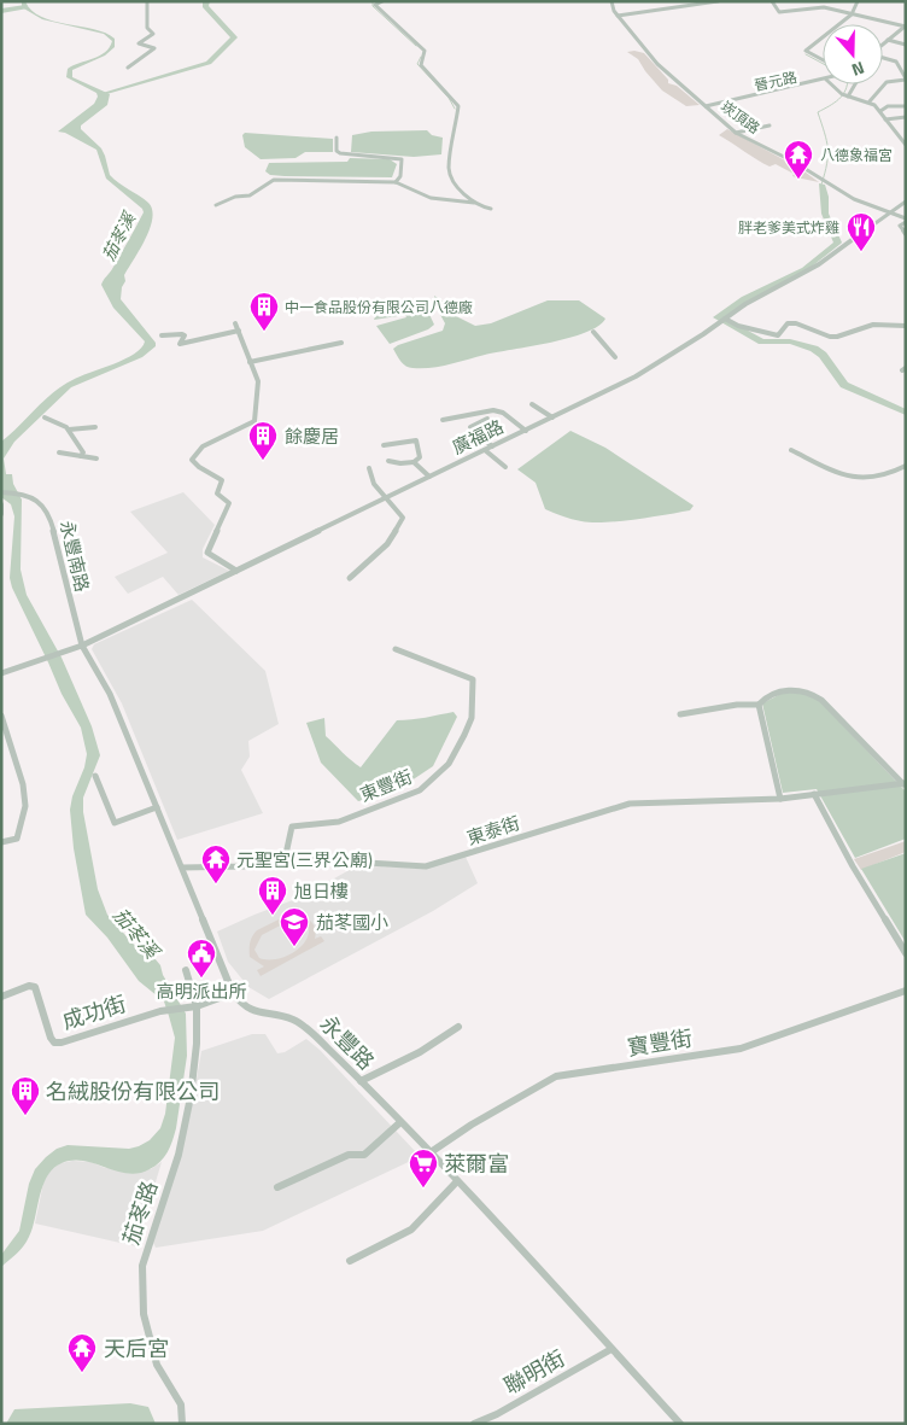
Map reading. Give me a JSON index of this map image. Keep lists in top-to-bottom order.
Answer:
{
  "streets": {
    "street": [
      "晉元路",
      "崁頂路",
      "廣福路",
      "永豐南路",
      "東豐街",
      "東泰街",
      "成功街",
      "永豐路",
      "寶豐街",
      "茄苳路",
      "聯明街"
    ]
  },
  "crossings": [
    ["晉元路", "崁頂路"],
    ["崁頂路", "廣福路"],
    ["廣福路", "永豐南路"],
    ["廣福路", "永豐路"],
    ["永豐南路", "永豐路"],
    ["東豐街", "東泰街"],
    ["東泰街", "永豐路"],
    ["成功街", "茄苳路"],
    ["永豐路", "寶豐街"],
    ["永豐路", "聯明街"]
  ],
  "water": ["茄苳溪"],
  "places": {
    "temple": ["八德象福宮", "元聖宮(三界公廟)", "天后宮"],
    "restaurant": ["胖老爹美式炸雞"],
    "building": [
      "中一食品股份有限公司八德廠",
      "餘慶居",
      "旭日樓",
      "名絨股份有限公司"
    ],
    "school or university": ["茄苳國小"],
    "public building": ["高明派出所"],
    "supermarket": ["萊爾富"]
  },
  "north": "bottom"
}
